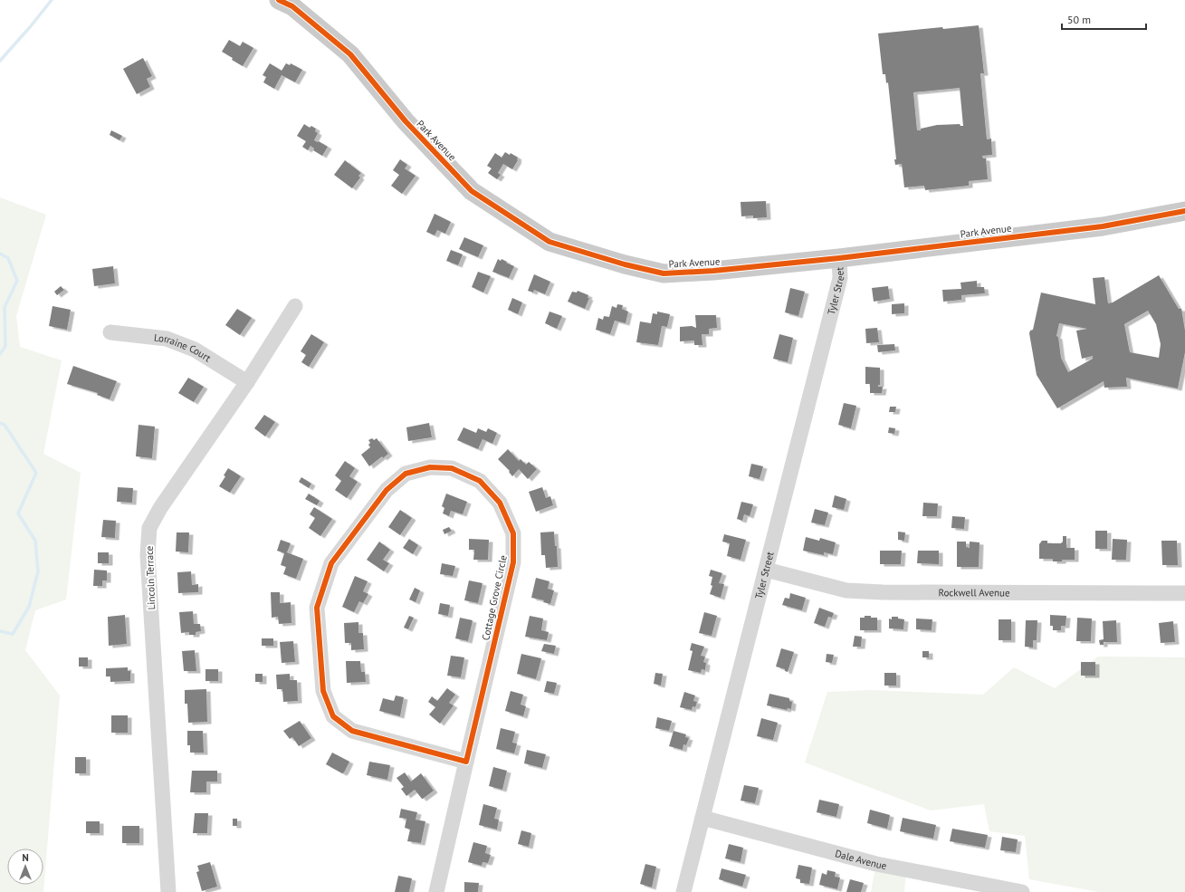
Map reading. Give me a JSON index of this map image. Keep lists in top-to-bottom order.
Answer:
{
  "streets": {
    "main road": ["Park Avenue"],
    "street": [
      "Tyler Street",
      "Lorraine Court",
      "Lincoln Terrace",
      "Rockwell Avenue",
      "Cottage Grove Circle",
      "Dale Avenue"
    ]
  },
  "crossings": [
    ["Park Avenue", "Tyler Street"],
    ["Tyler Street", "Rockwell Avenue"],
    ["Tyler Street", "Dale Avenue"],
    ["Lorraine Court", "Lincoln Terrace"]
  ],
  "scale_bar": "50 m",
  "north": "top"
}
